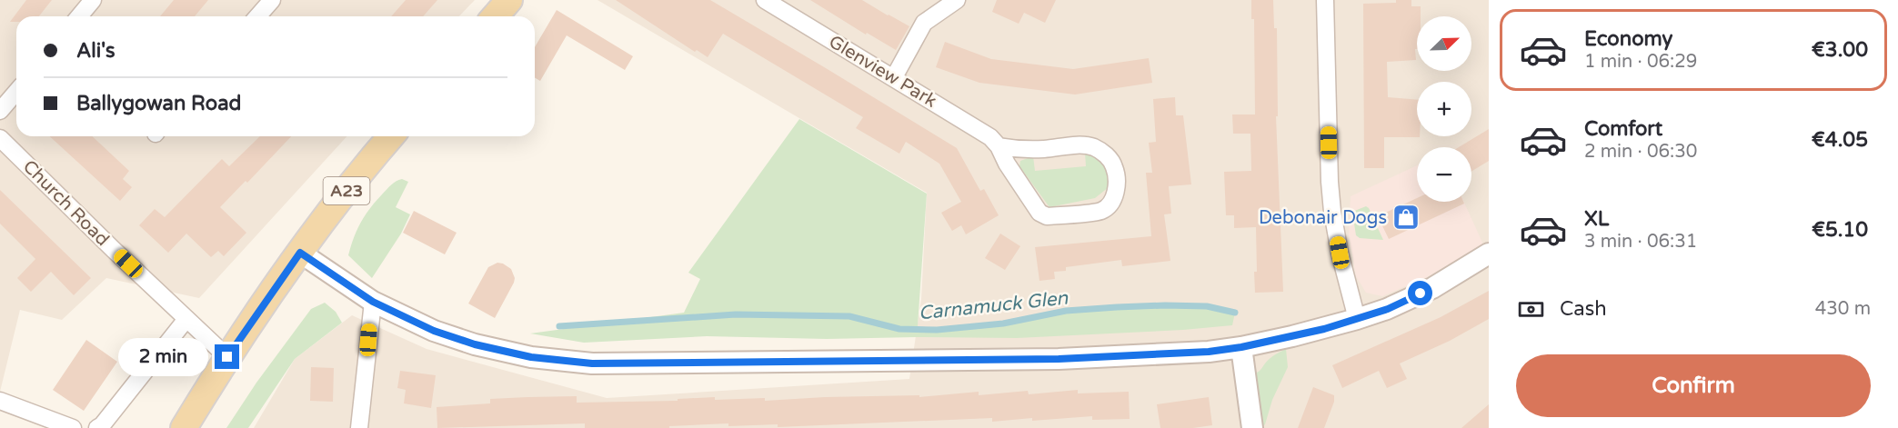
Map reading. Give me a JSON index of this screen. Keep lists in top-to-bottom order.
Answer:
{
  "streets": {
    "main road": ["A23"],
    "street": ["Glenview Park", "Church Road"]
  },
  "crossings": [
    ["A23", "Church Road"]
  ],
  "water": ["Carnamuck Glen"],
  "places": {
    "shop": ["Debonair Dogs"]
  },
  "north": "top right",
  "page": {
    "list": [
      {
        "name": "Economy",
        "note": "1 min · 06:29",
        "value": "€3.00"
      },
      {
        "name": "Comfort",
        "note": "2 min · 06:30",
        "value": "€4.05"
      },
      {
        "name": "XL",
        "note": "3 min · 06:31",
        "value": "€5.10"
      }
    ],
    "map_buttons": ["+", "−"],
    "banner": ["Ali's", "Ballygowan Road"],
    "pay": ["Cash", "430 m"],
    "bubble": "2 min",
    "buttons": "Confirm"
  }
}
